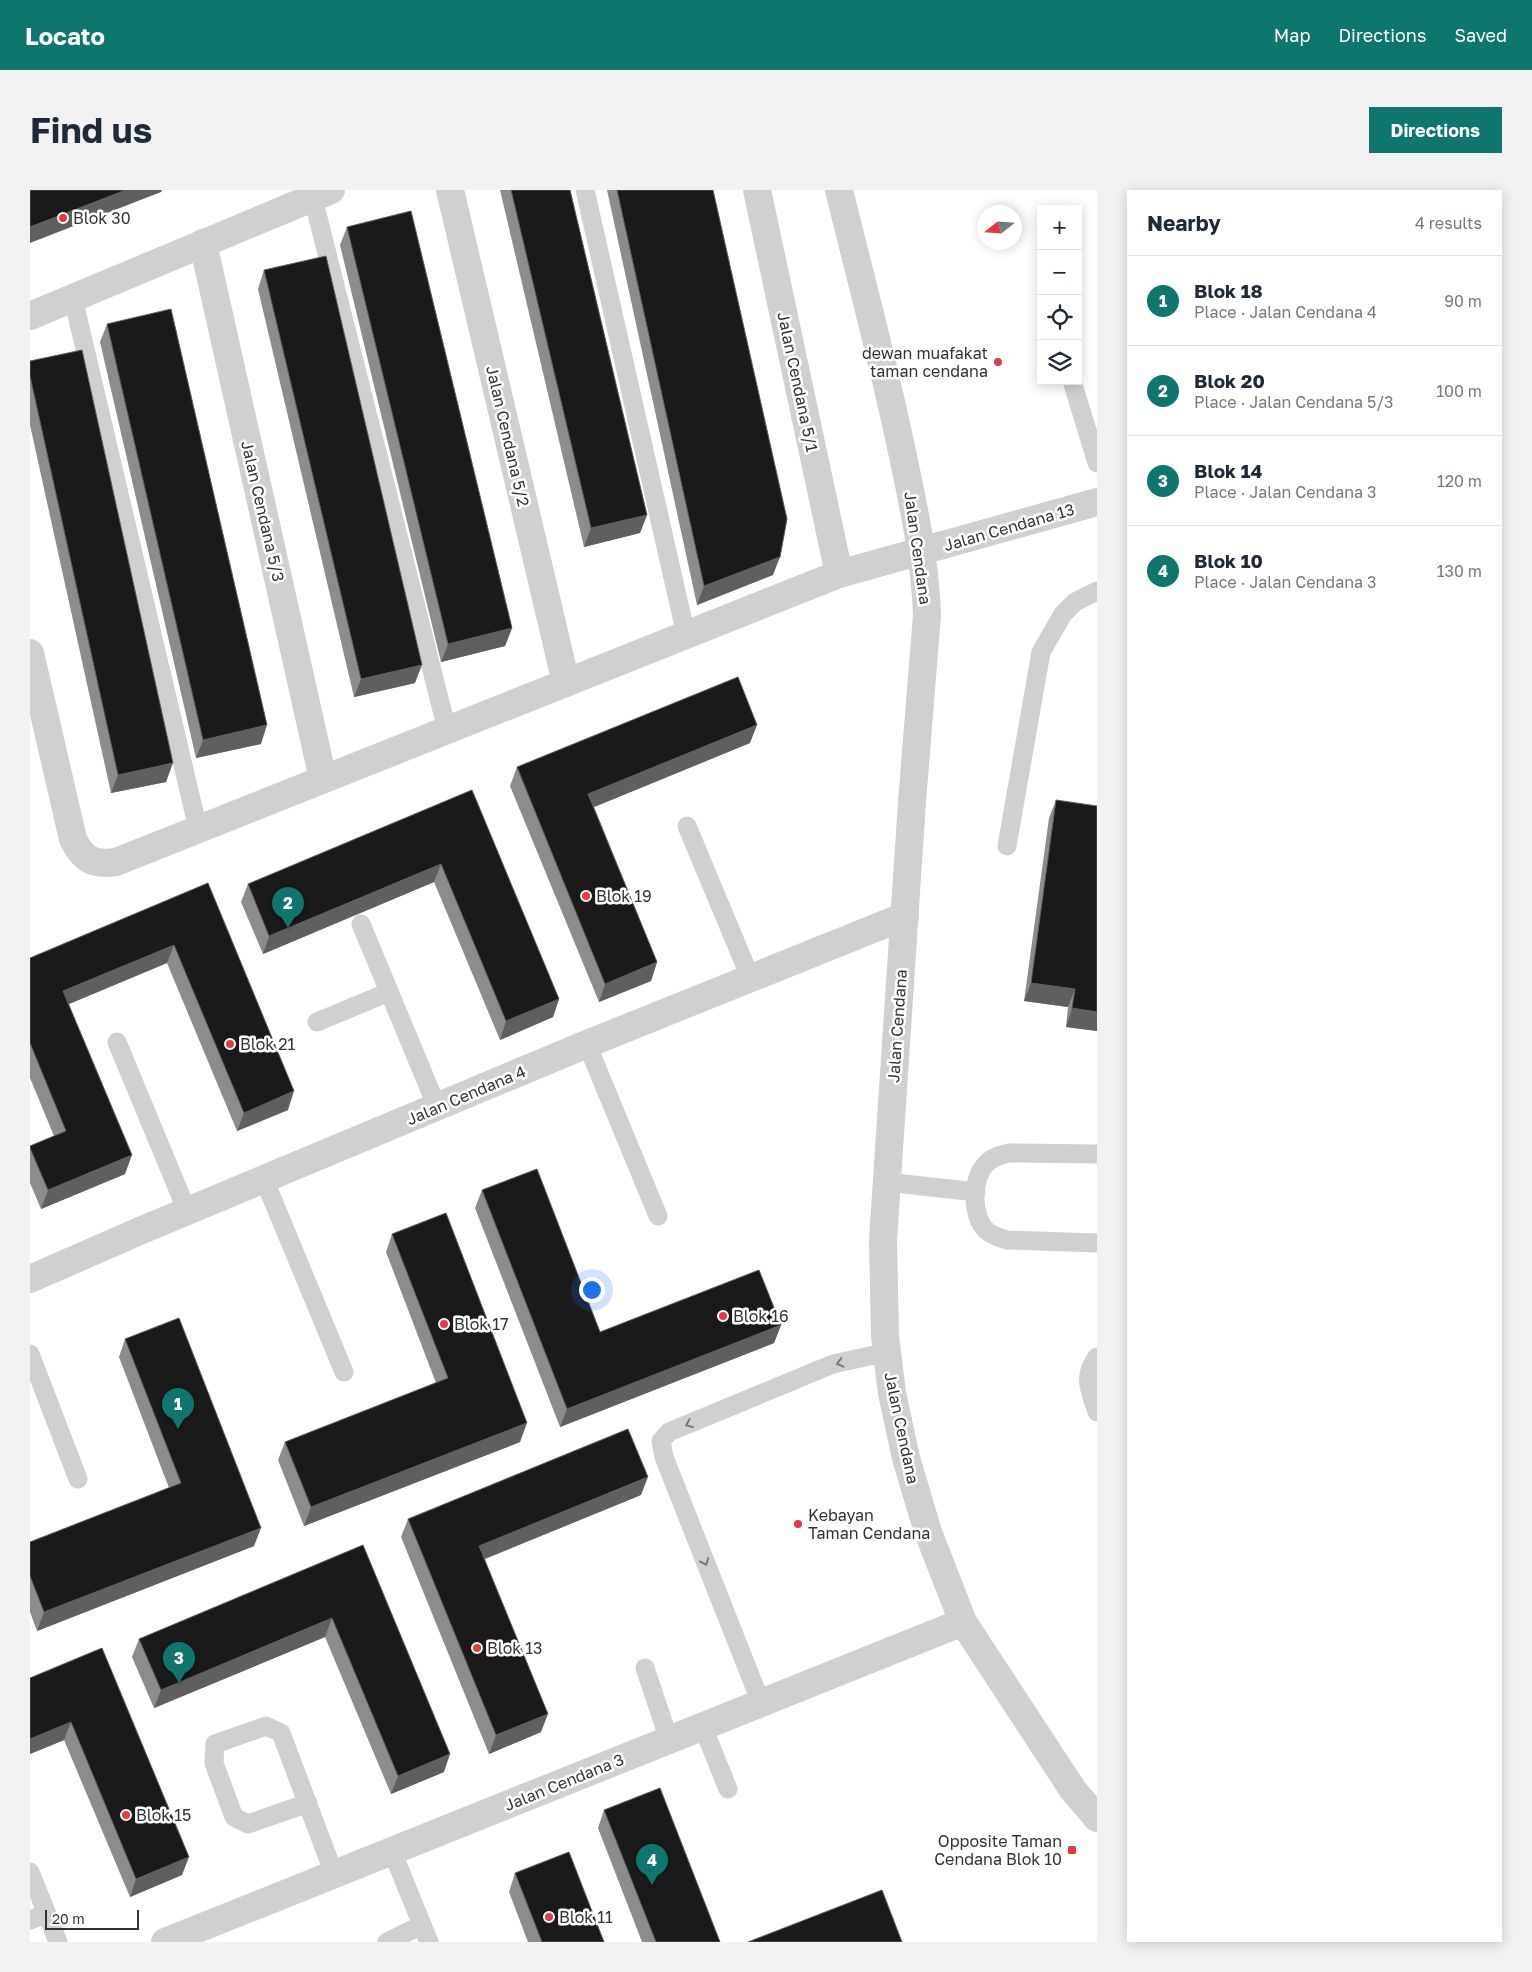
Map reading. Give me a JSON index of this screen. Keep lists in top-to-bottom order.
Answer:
{
  "streets": {
    "street": [
      "Jalan Cendana 5/1",
      "Jalan Cendana 5/2",
      "Jalan Cendana 5/3",
      "Jalan Cendana 13",
      "Jalan Cendana",
      "Jalan Cendana 4",
      "Jalan Cendana 3"
    ]
  },
  "crossings": [
    ["Jalan Cendana 5/1", "Jalan Cendana 13"],
    ["Jalan Cendana 5/2", "Jalan Cendana 13"],
    ["Jalan Cendana 5/3", "Jalan Cendana 13"],
    ["Jalan Cendana 13", "Jalan Cendana"],
    ["Jalan Cendana", "Jalan Cendana 4"],
    ["Jalan Cendana", "Jalan Cendana 3"]
  ],
  "places": {
    "other": [
      "Blok 30",
      "dewan muafakat taman cendana",
      "Blok 19",
      "Blok 21",
      "Blok 16",
      "Blok 17",
      "Kebayan Taman Cendana",
      "Blok 13",
      "Blok 15",
      "Blok 11"
    ],
    "transit": ["Opposite Taman Cendana Blok 10"]
  },
  "scale_bar": "20 m",
  "north": "left",
  "page": {
    "header": "Locato",
    "nav": ["Map", "Directions", "Saved"],
    "buttons": "Directions",
    "title": "Find us",
    "heading": ["Nearby", "4 results"],
    "map_buttons": ["+", "−"],
    "list": [
      {
        "mark": "1",
        "name": "Blok 18",
        "note": "Place · Jalan Cendana 4",
        "value": "90 m"
      },
      {
        "mark": "2",
        "name": "Blok 20",
        "note": "Place · Jalan Cendana 5/3",
        "value": "100 m"
      },
      {
        "mark": "3",
        "name": "Blok 14",
        "note": "Place · Jalan Cendana 3",
        "value": "120 m"
      },
      {
        "mark": "4",
        "name": "Blok 10",
        "note": "Place · Jalan Cendana 3",
        "value": "130 m"
      }
    ],
    "pins": [
      "2",
      "1",
      "3",
      "4"
    ],
    "scale": "20 m"
  }
}
